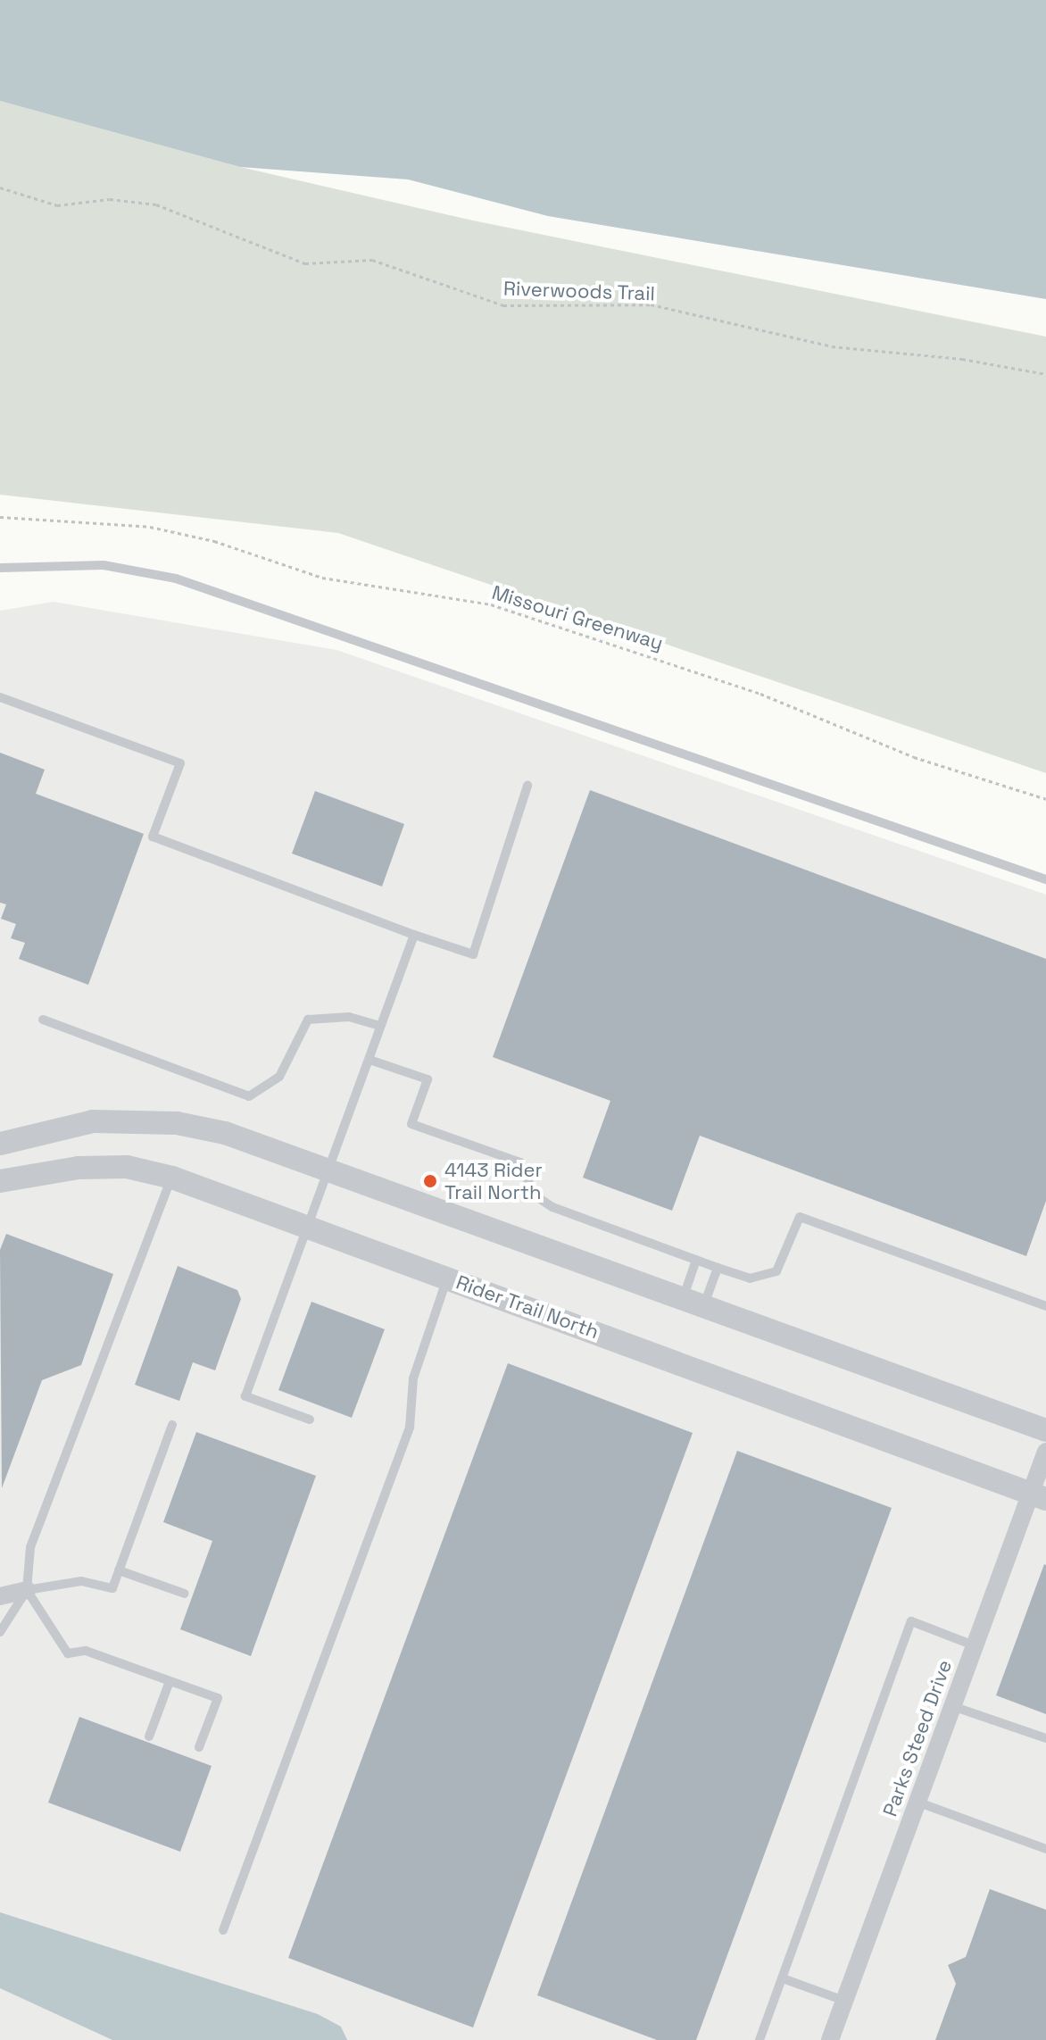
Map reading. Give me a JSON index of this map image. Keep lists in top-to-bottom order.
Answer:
{
  "streets": {
    "street": ["Rider Trail North", "Parks Steed Drive"],
    "path": ["Riverwoods Trail", "Missouri Greenway"]
  },
  "crossings": [
    ["Rider Trail North", "Parks Steed Drive"]
  ],
  "places": ["4143 Rider Trail North"]
}
